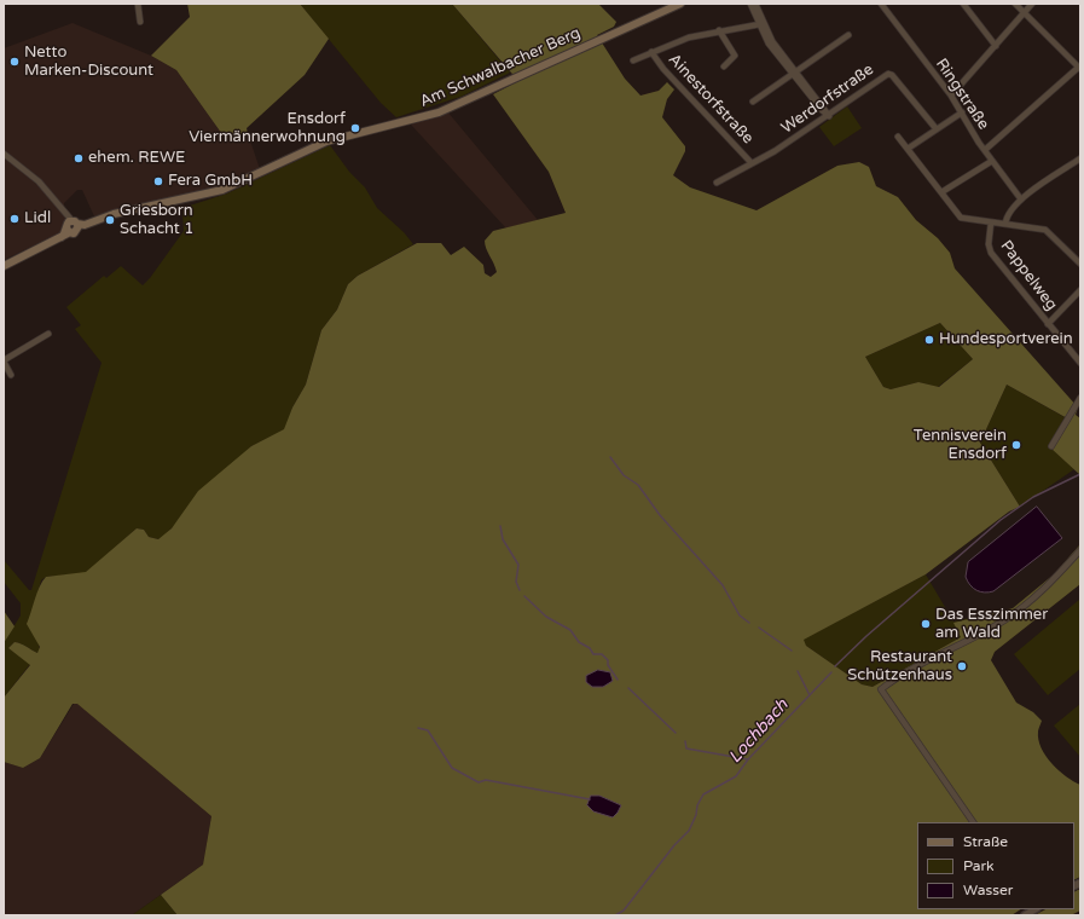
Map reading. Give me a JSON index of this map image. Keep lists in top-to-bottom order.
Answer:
{
  "streets": {
    "main road": ["Am Schwalbacher Berg"],
    "street": [
      "Ringstraße",
      "Ainestorfstraße",
      "Werdorfstraße",
      "Pappelweg"
    ]
  },
  "crossings": [
    ["Ainestorfstraße", "Werdorfstraße"]
  ],
  "water": ["Lochbach"],
  "places": [
    "Netto Marken-Discount",
    "Ensdorf Viermännerwohnung",
    "ehem. REWE",
    "Fera GmbH",
    "Lidl",
    "Griesborn Schacht 1",
    "Hundesportverein",
    "Tennisverein Ensdorf",
    "Das Esszimmer am Wald",
    "Restaurant Schützenhaus"
  ],
  "legend": ["Straße", "Park", "Wasser"]
}
